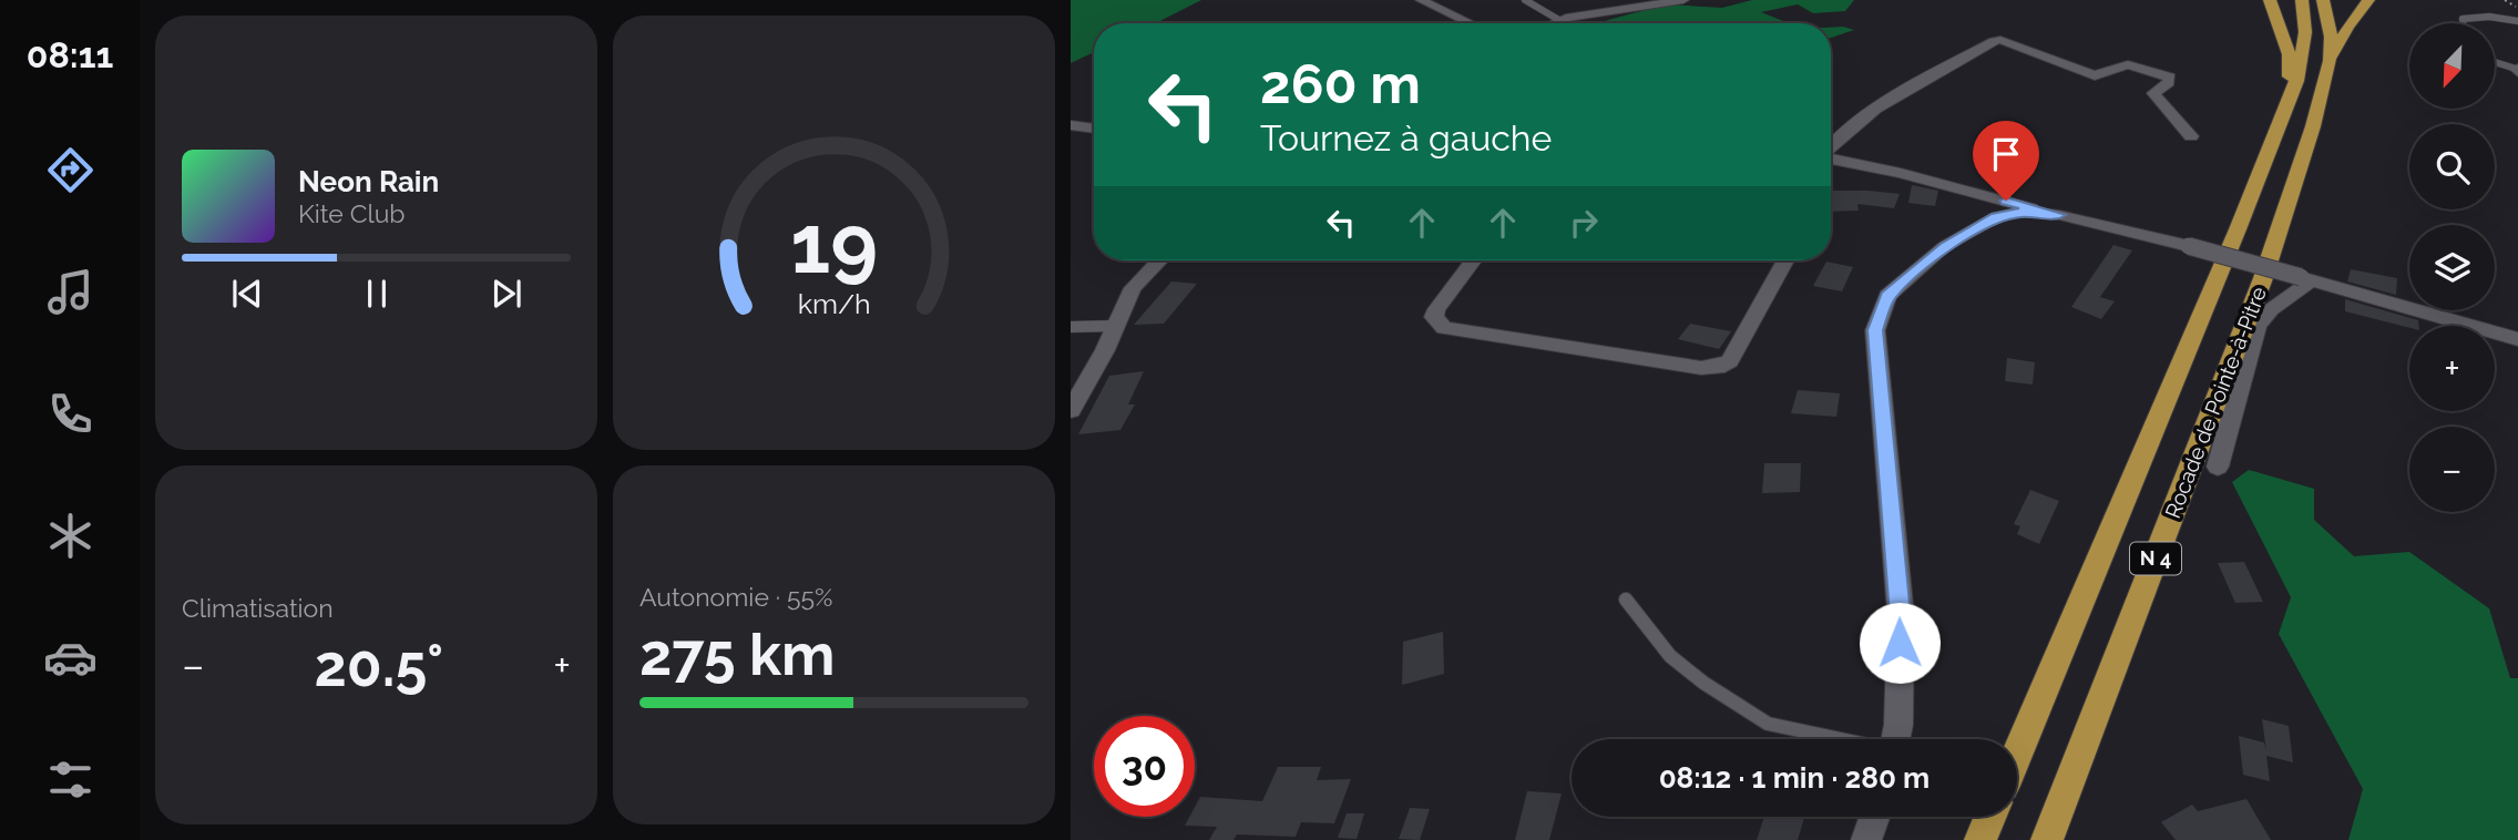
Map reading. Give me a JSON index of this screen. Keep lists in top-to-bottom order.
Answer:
{
  "streets": {
    "highway": ["Rocade de Pointe-à-Pitre", "N 4"]
  },
  "north": "bottom left",
  "page": {
    "tabs": "08:11",
    "map_buttons": ["+", "−"],
    "turn": ["260 m", "Tournez à gauche"],
    "song": ["Neon Rain", "Kite Club"],
    "tile": [
      "Climatisation",
      ["Autonomie · 55%", "275 km"]
    ],
    "heat": ["−", "20.5°", "+"],
    "limit": "30",
    "trip": "08:12 · 1 min · 280 m",
    "gauge": ["19", "km/h"]
  }
}
